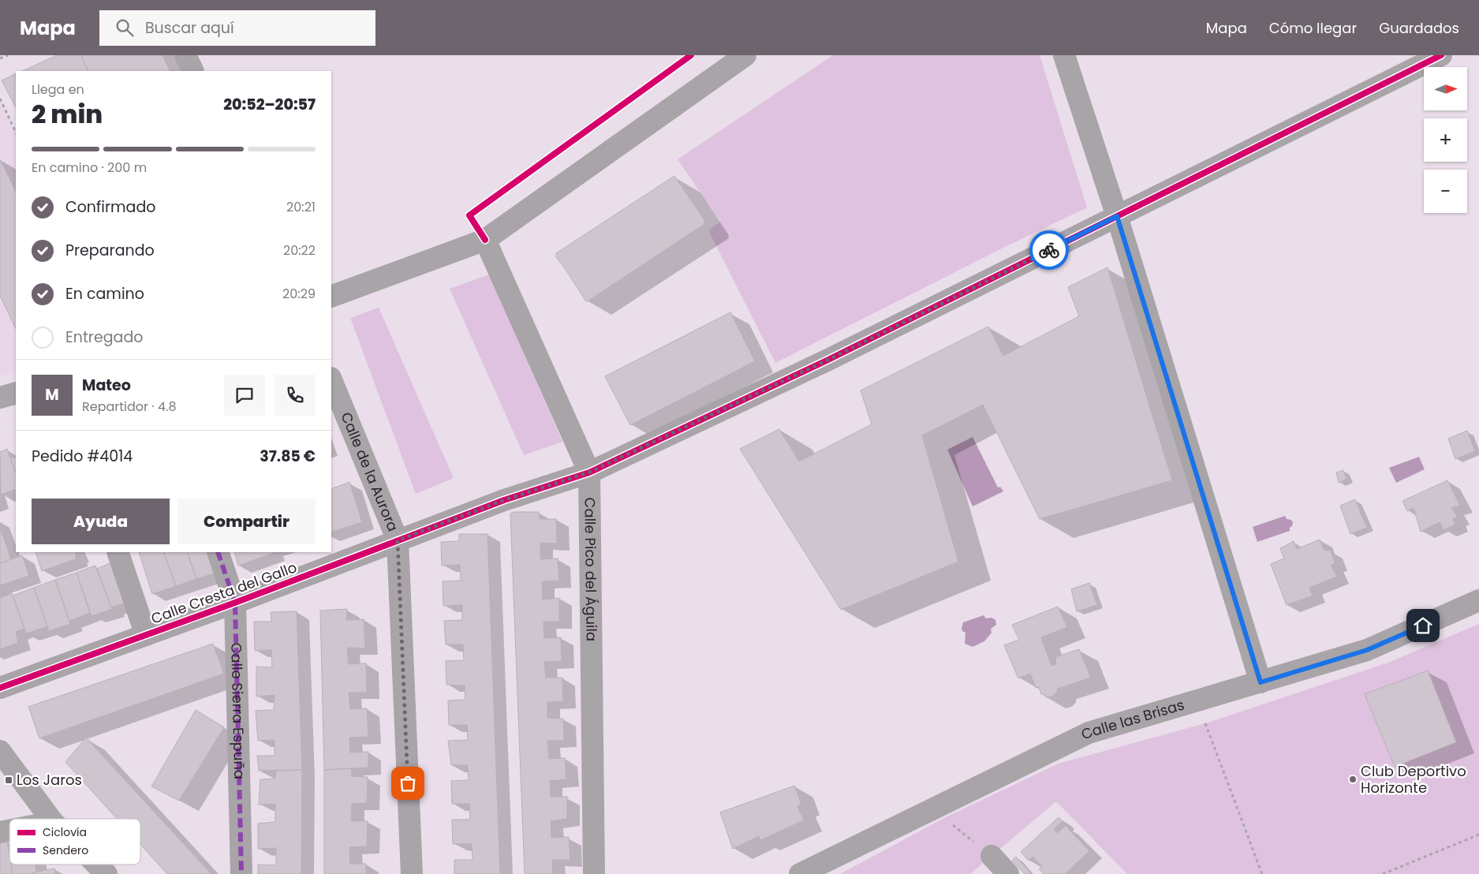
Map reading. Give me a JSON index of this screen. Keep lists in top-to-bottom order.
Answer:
{
  "streets": {
    "street": [
      "Calle de la Aurora",
      "Calle Pico del Águila",
      "Calle Cresta del Gallo",
      "Calle Sierra Espuña",
      "Calle las Brisas"
    ]
  },
  "crossings": [
    ["Calle de la Aurora", "Calle Cresta del Gallo"],
    ["Calle Pico del Águila", "Calle Cresta del Gallo"],
    ["Calle Cresta del Gallo", "Calle Sierra Espuña"]
  ],
  "places": {
    "other": ["Club Deportivo Horizonte"],
    "transit": ["Los Jaros"]
  },
  "legend": ["Ciclovía", "Sendero"],
  "north": "right",
  "page": {
    "header": "Mapa",
    "search": "Buscar aquí",
    "nav": ["Mapa", "Cómo llegar", "Guardados"],
    "map_buttons": ["+", "−"],
    "heading": ["2 min", "Llega en", "20:52–20:57"],
    "panel": [
      "Mateo",
      "Repartidor · 4.8",
      "Pedido #4014",
      "37.85 €"
    ],
    "bar": "En camino · 200 m",
    "list": [
      ["Confirmado", "20:21"],
      ["Preparando", "20:22"],
      ["En camino", "20:29"],
      "Entregado"
    ],
    "round": "M",
    "buttons": ["Ayuda", "Compartir"]
  }
}
